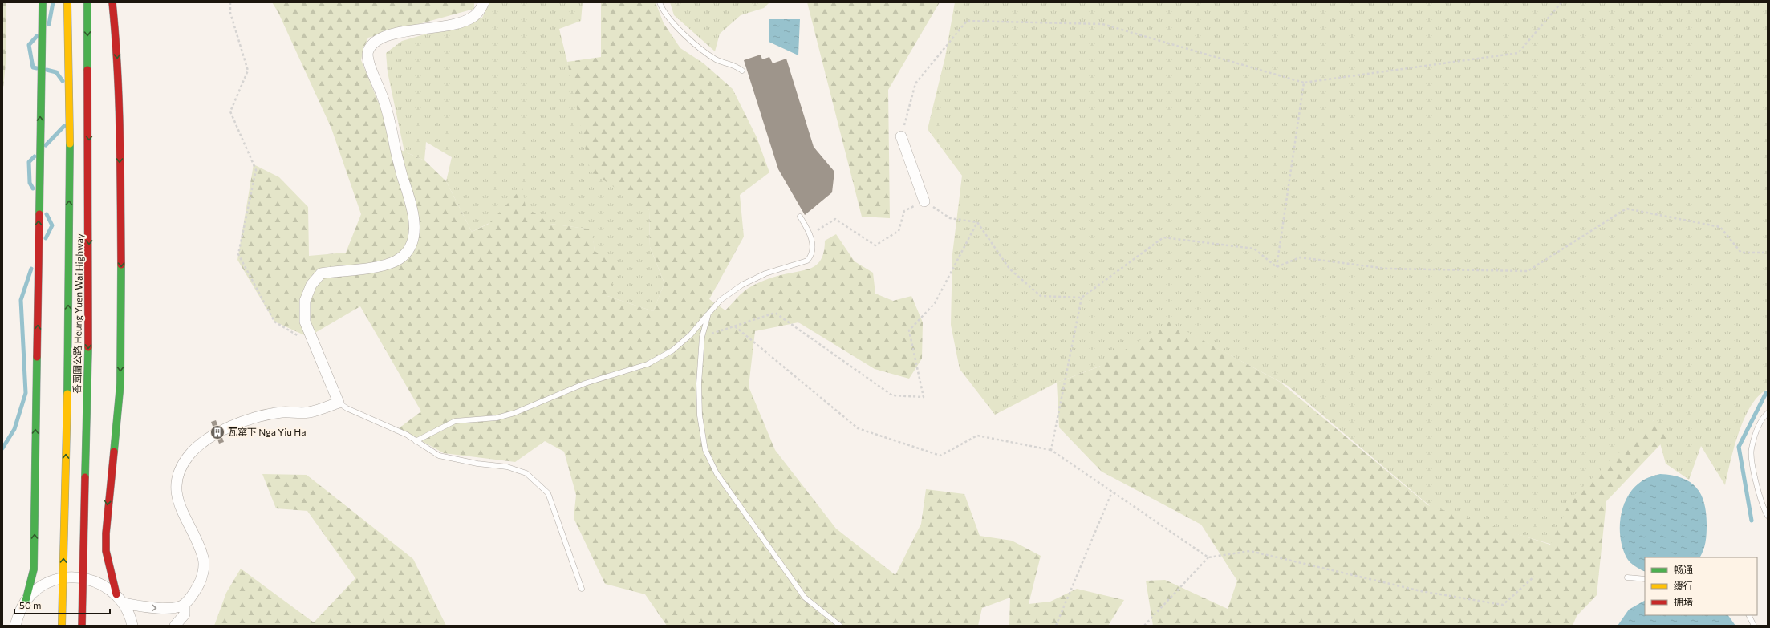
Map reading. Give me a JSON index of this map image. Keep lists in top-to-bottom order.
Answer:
{
  "streets": {
    "highway": ["香園圍公路 Heung Yuen Wai Highway"]
  },
  "places": {
    "building": ["瓦窰下 Nga Yiu Ha"]
  },
  "legend": ["畅通", "缓行", "拥堵"],
  "scale_bar": "50 m"
}
